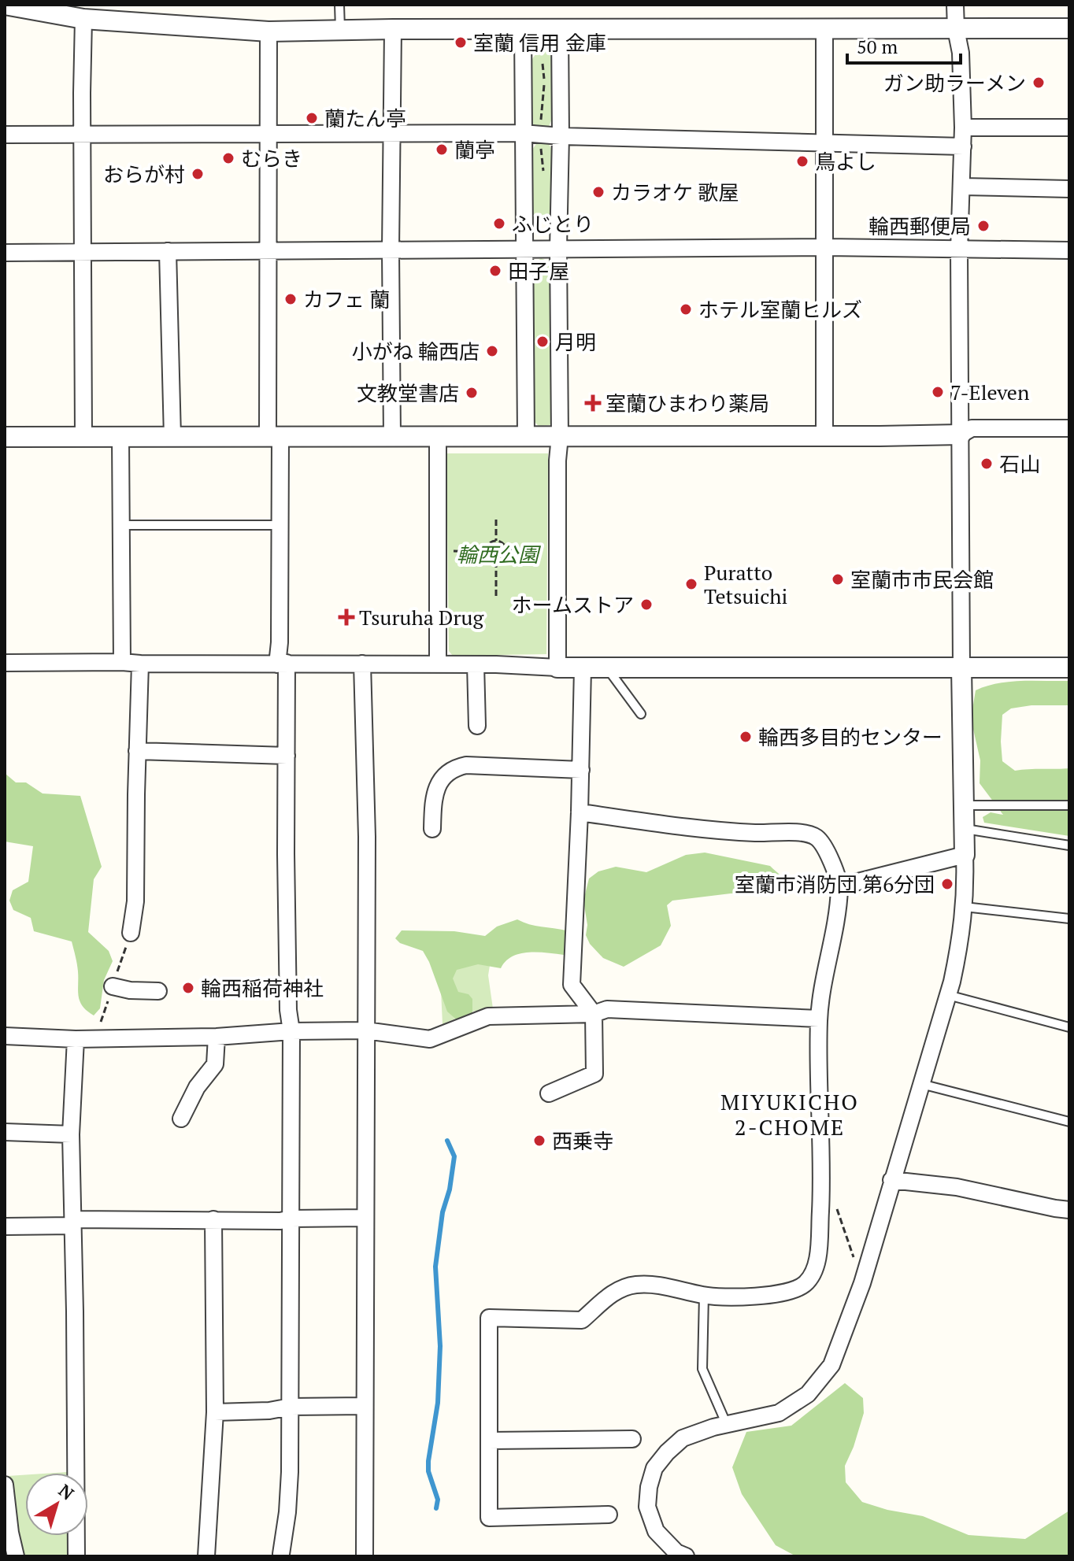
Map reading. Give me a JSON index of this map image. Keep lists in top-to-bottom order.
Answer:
{
  "districts": ["MIYUKICHO 2-CHOME"],
  "parks": ["輪西公園"],
  "places": {
    "other": [
      "室蘭 信用 金庫",
      "ガン助ラーメン",
      "蘭たん亭",
      "蘭亭",
      "むらき",
      "鳥よし",
      "おらが村",
      "カラオケ 歌屋",
      "ふじとり",
      "輪西郵便局",
      "田子屋",
      "カフェ 蘭",
      "ホテル室蘭ヒルズ",
      "月明",
      "小がね 輪西店",
      "7-Eleven",
      "文教堂書店",
      "石山",
      "室蘭市市民会館",
      "Puratto Tetsuichi",
      "ホームストア",
      "輪西多目的センター",
      "室蘭市消防団 第6分団",
      "輪西稲荷神社",
      "西乗寺"
    ],
    "health": ["室蘭ひまわり薬局", "Tsuruha Drug"]
  },
  "scale_bar": "50 m",
  "north": "top right"
}
